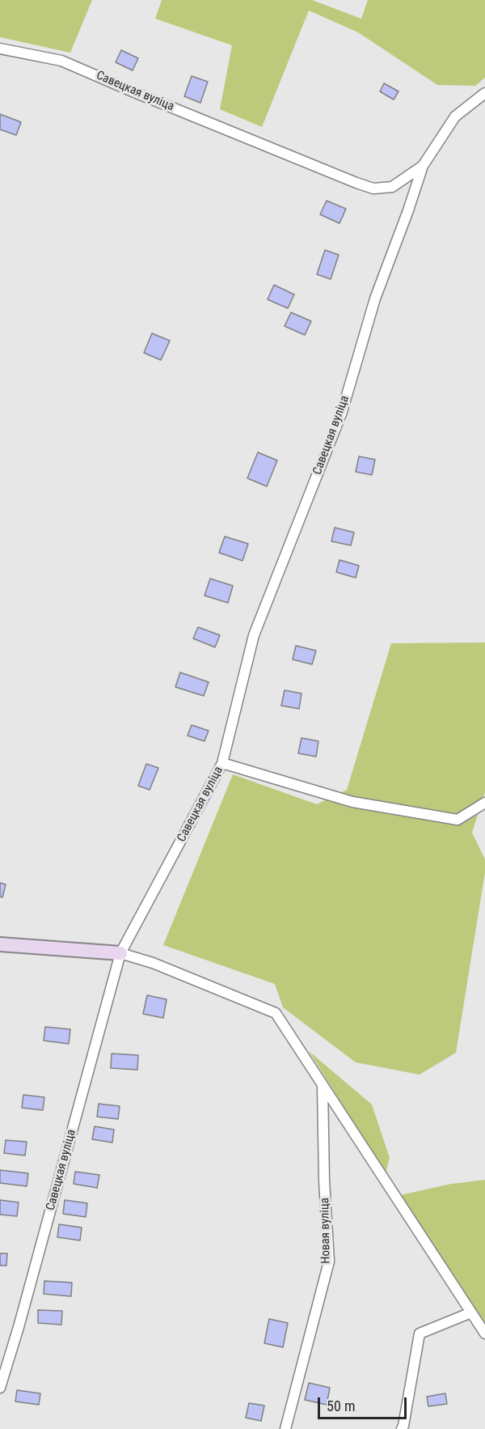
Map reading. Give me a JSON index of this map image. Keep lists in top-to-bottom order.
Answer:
{
  "streets": {
    "street": ["Савецкая вуліца", "Новая вуліца"]
  },
  "scale_bar": "50 m"
}
